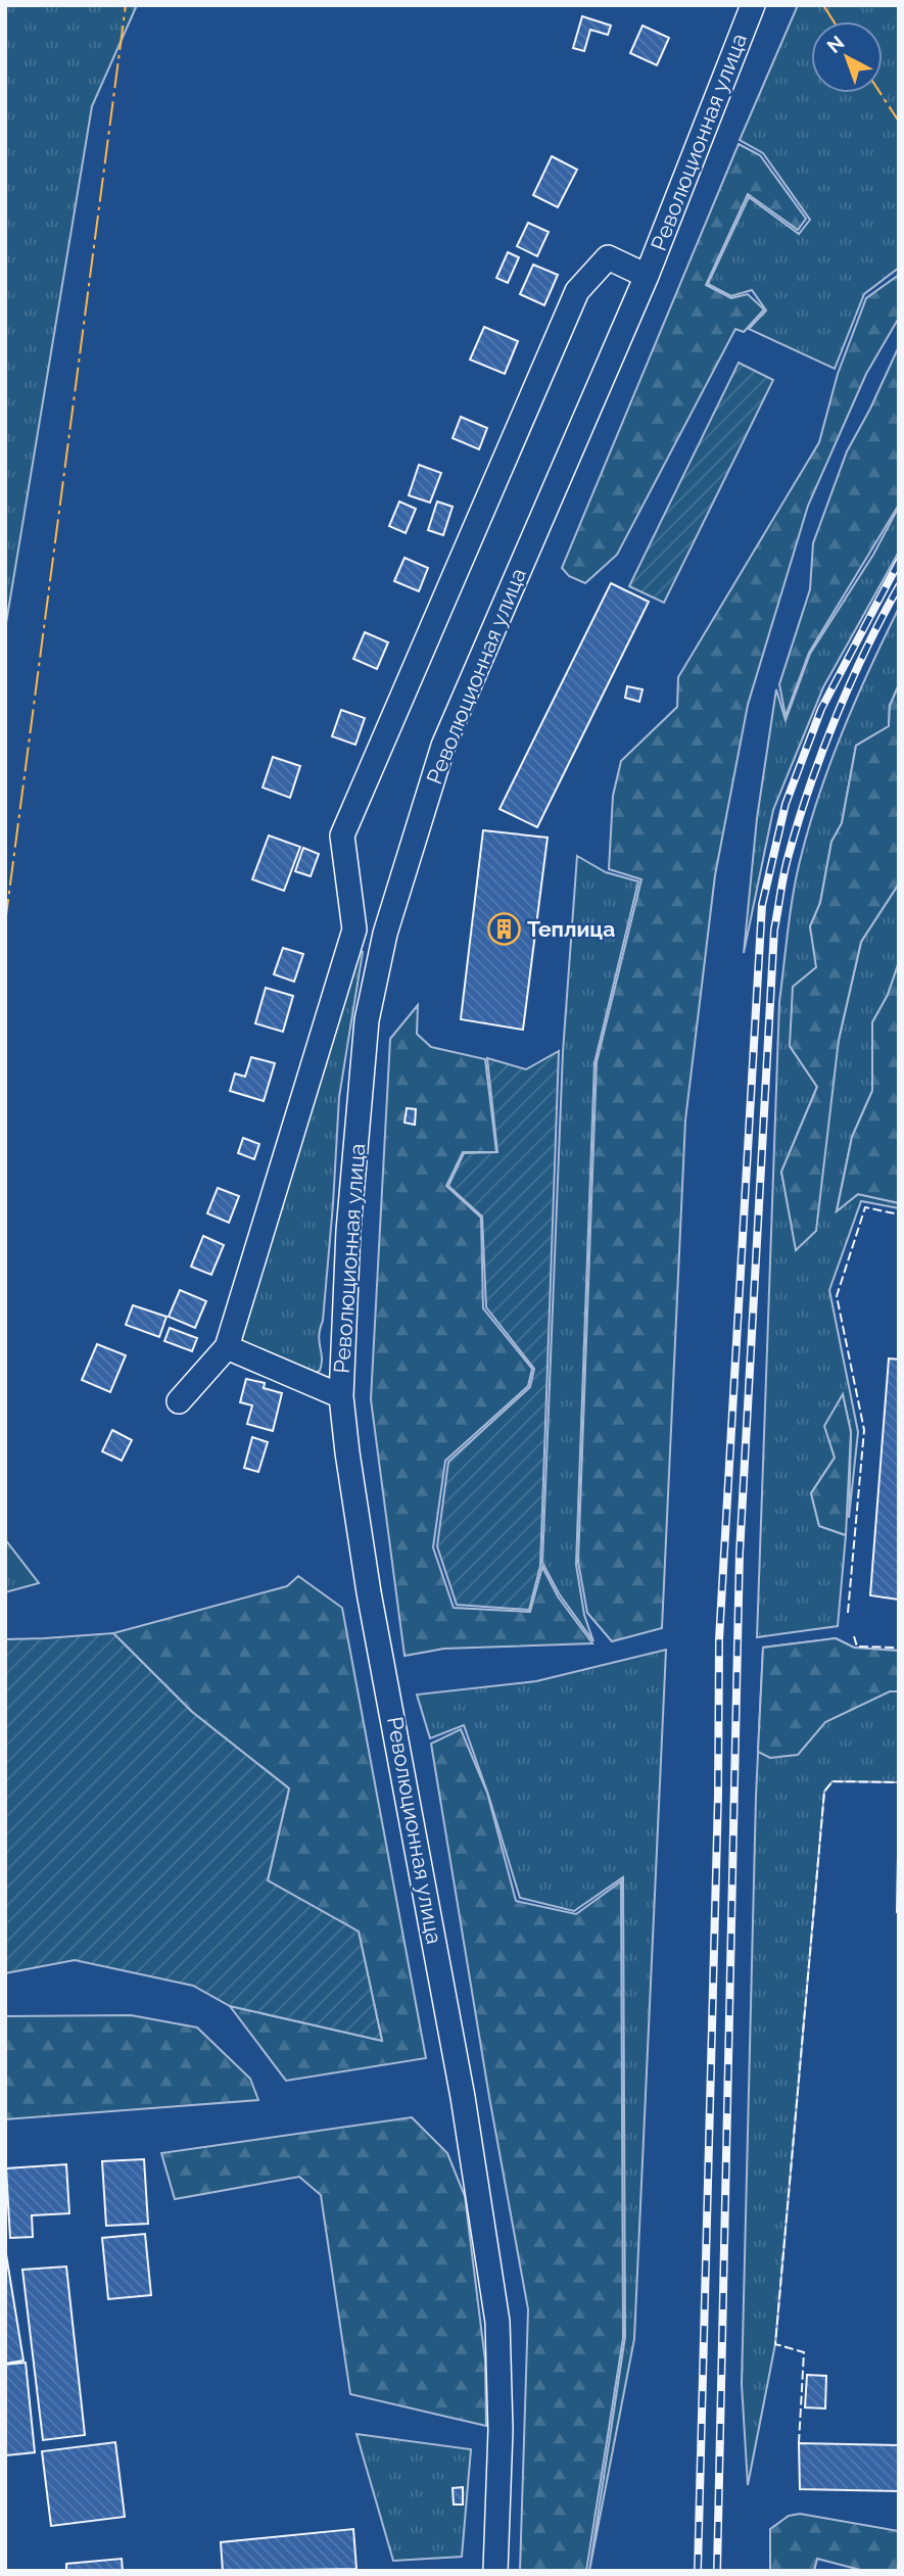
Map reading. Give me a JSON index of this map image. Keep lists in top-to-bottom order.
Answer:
{
  "streets": {
    "street": ["Революционная улица"]
  },
  "places": {
    "building": ["Теплица"]
  },
  "north": "top left"
}
